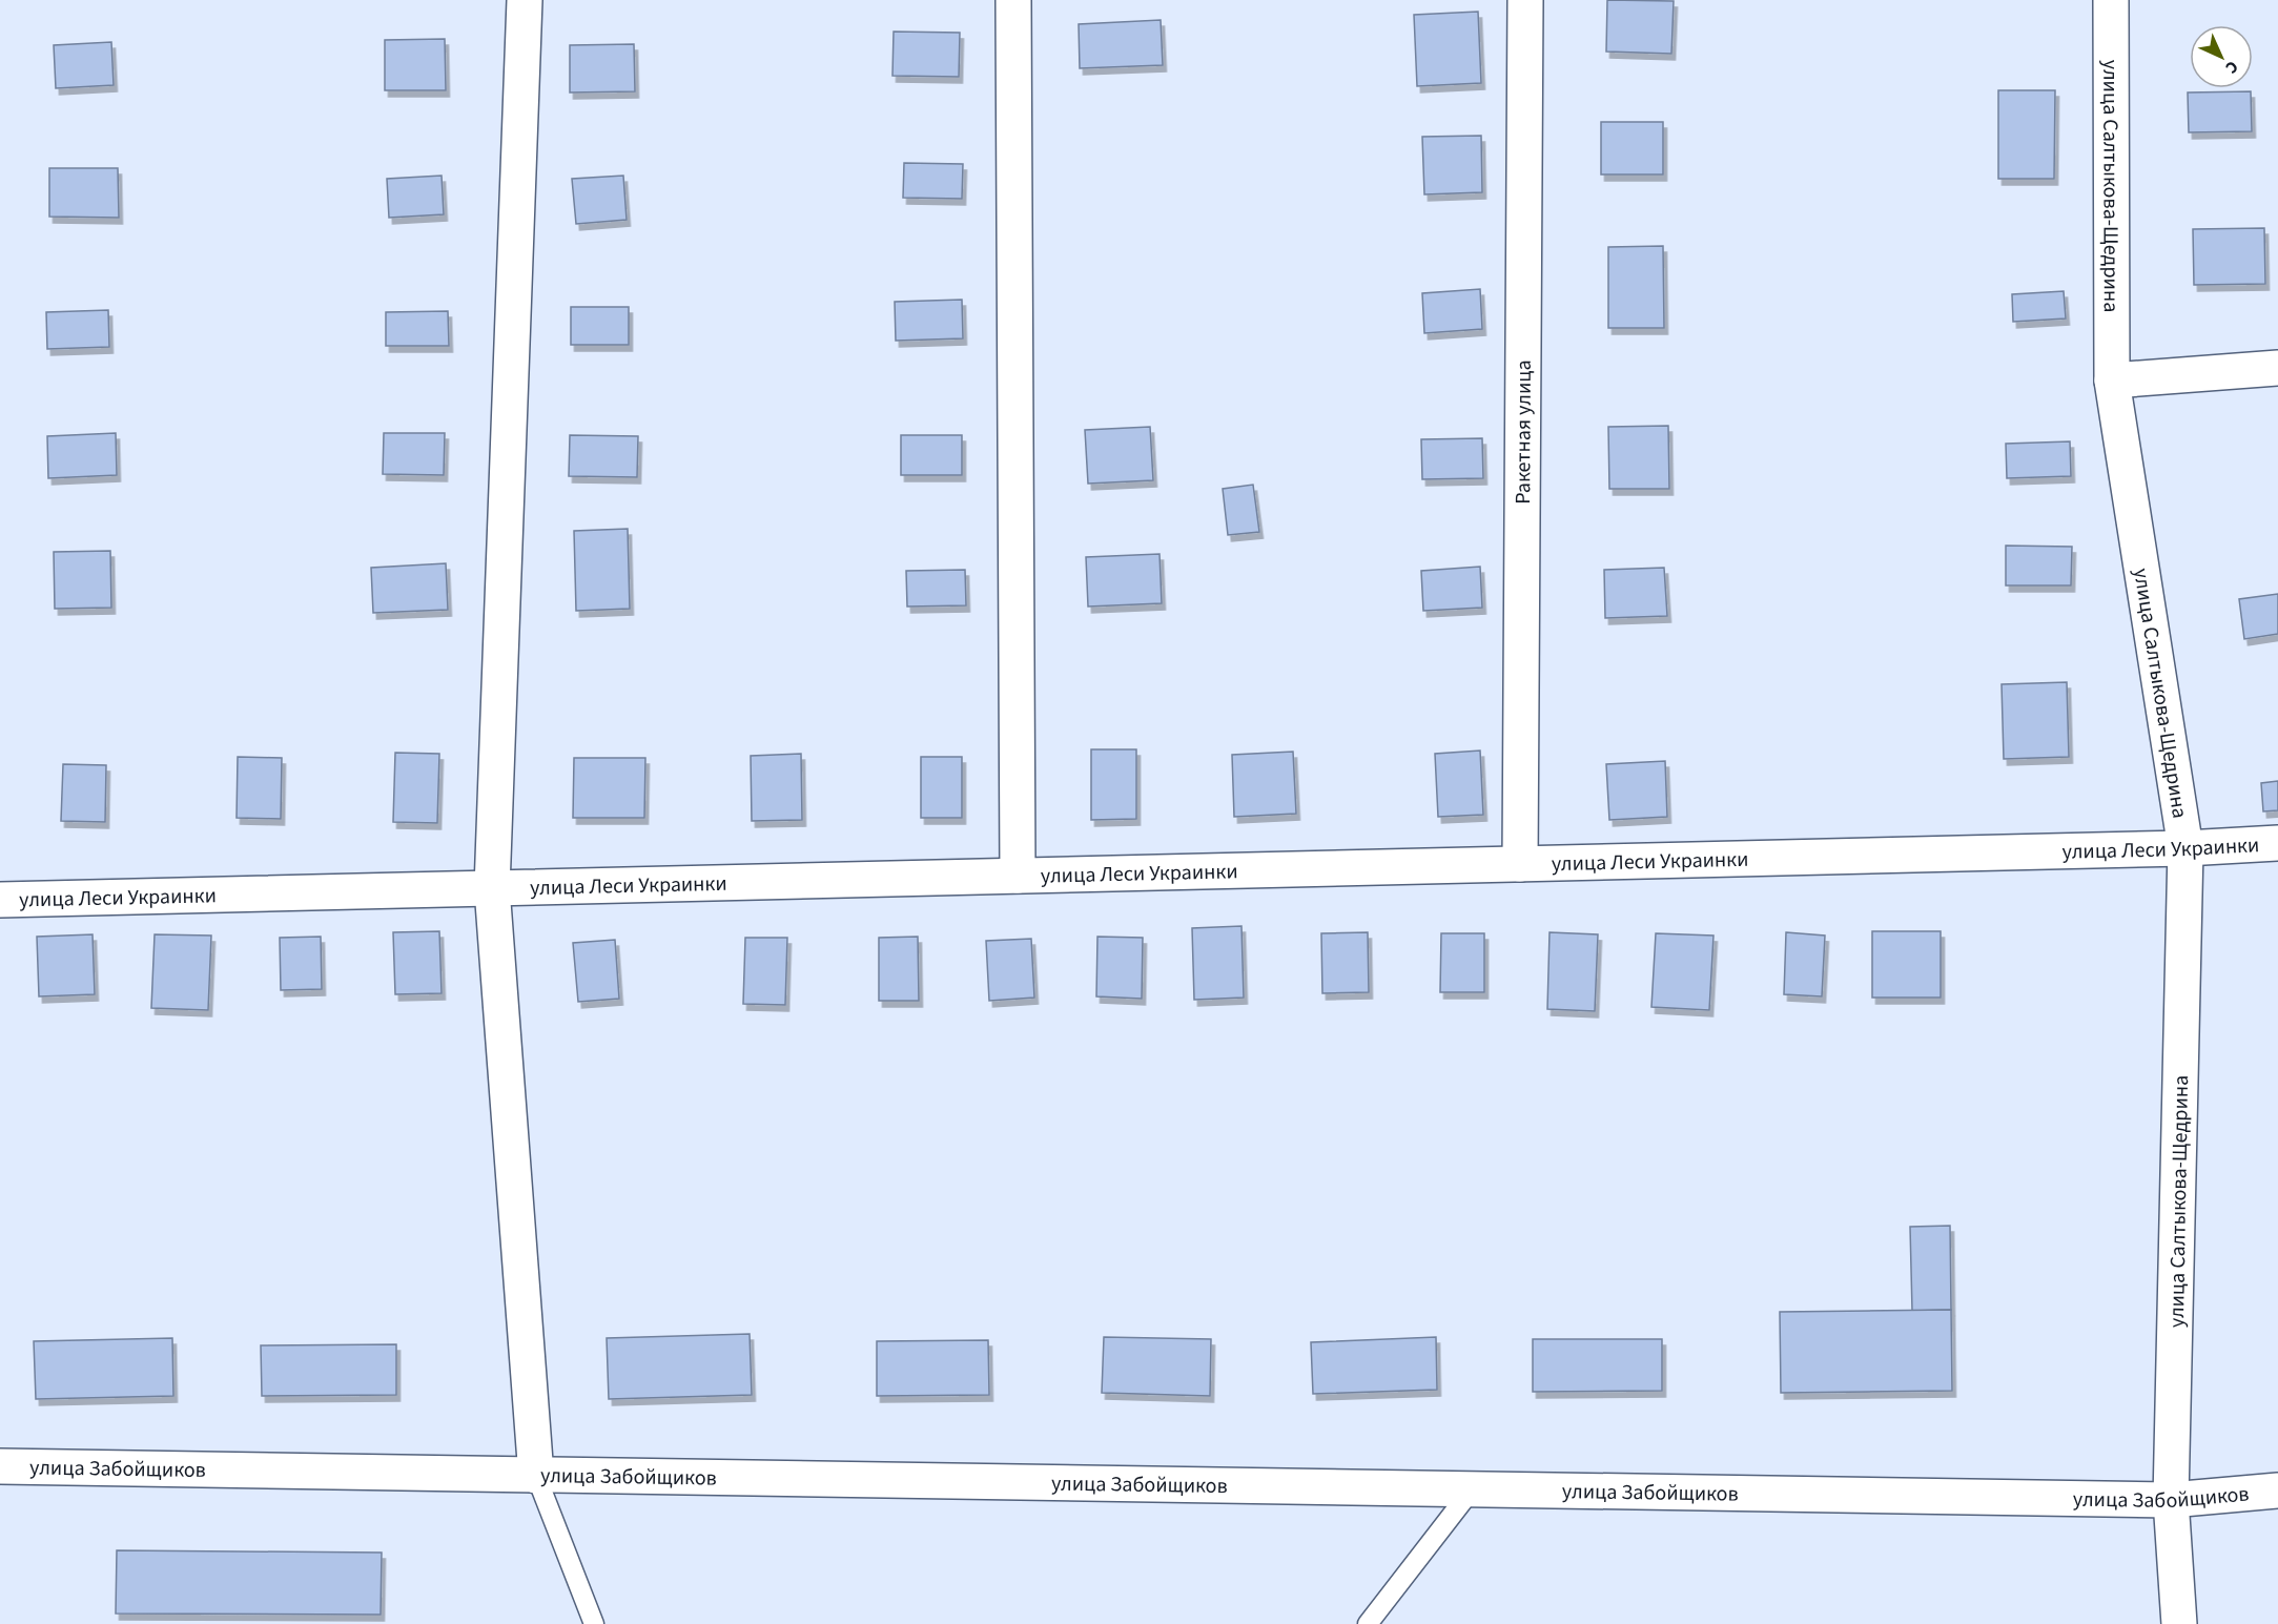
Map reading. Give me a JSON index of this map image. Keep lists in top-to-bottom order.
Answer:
{
  "streets": {
    "street": [
      "улица Салтыкова-Щедрина",
      "Ракетная улица",
      "улица Леси Украинки",
      "улица Забойщиков"
    ]
  },
  "crossings": [
    ["улица Салтыкова-Щедрина", "улица Леси Украинки"],
    ["улица Салтыкова-Щедрина", "улица Забойщиков"],
    ["Ракетная улица", "улица Леси Украинки"]
  ],
  "north": "bottom right"
}
